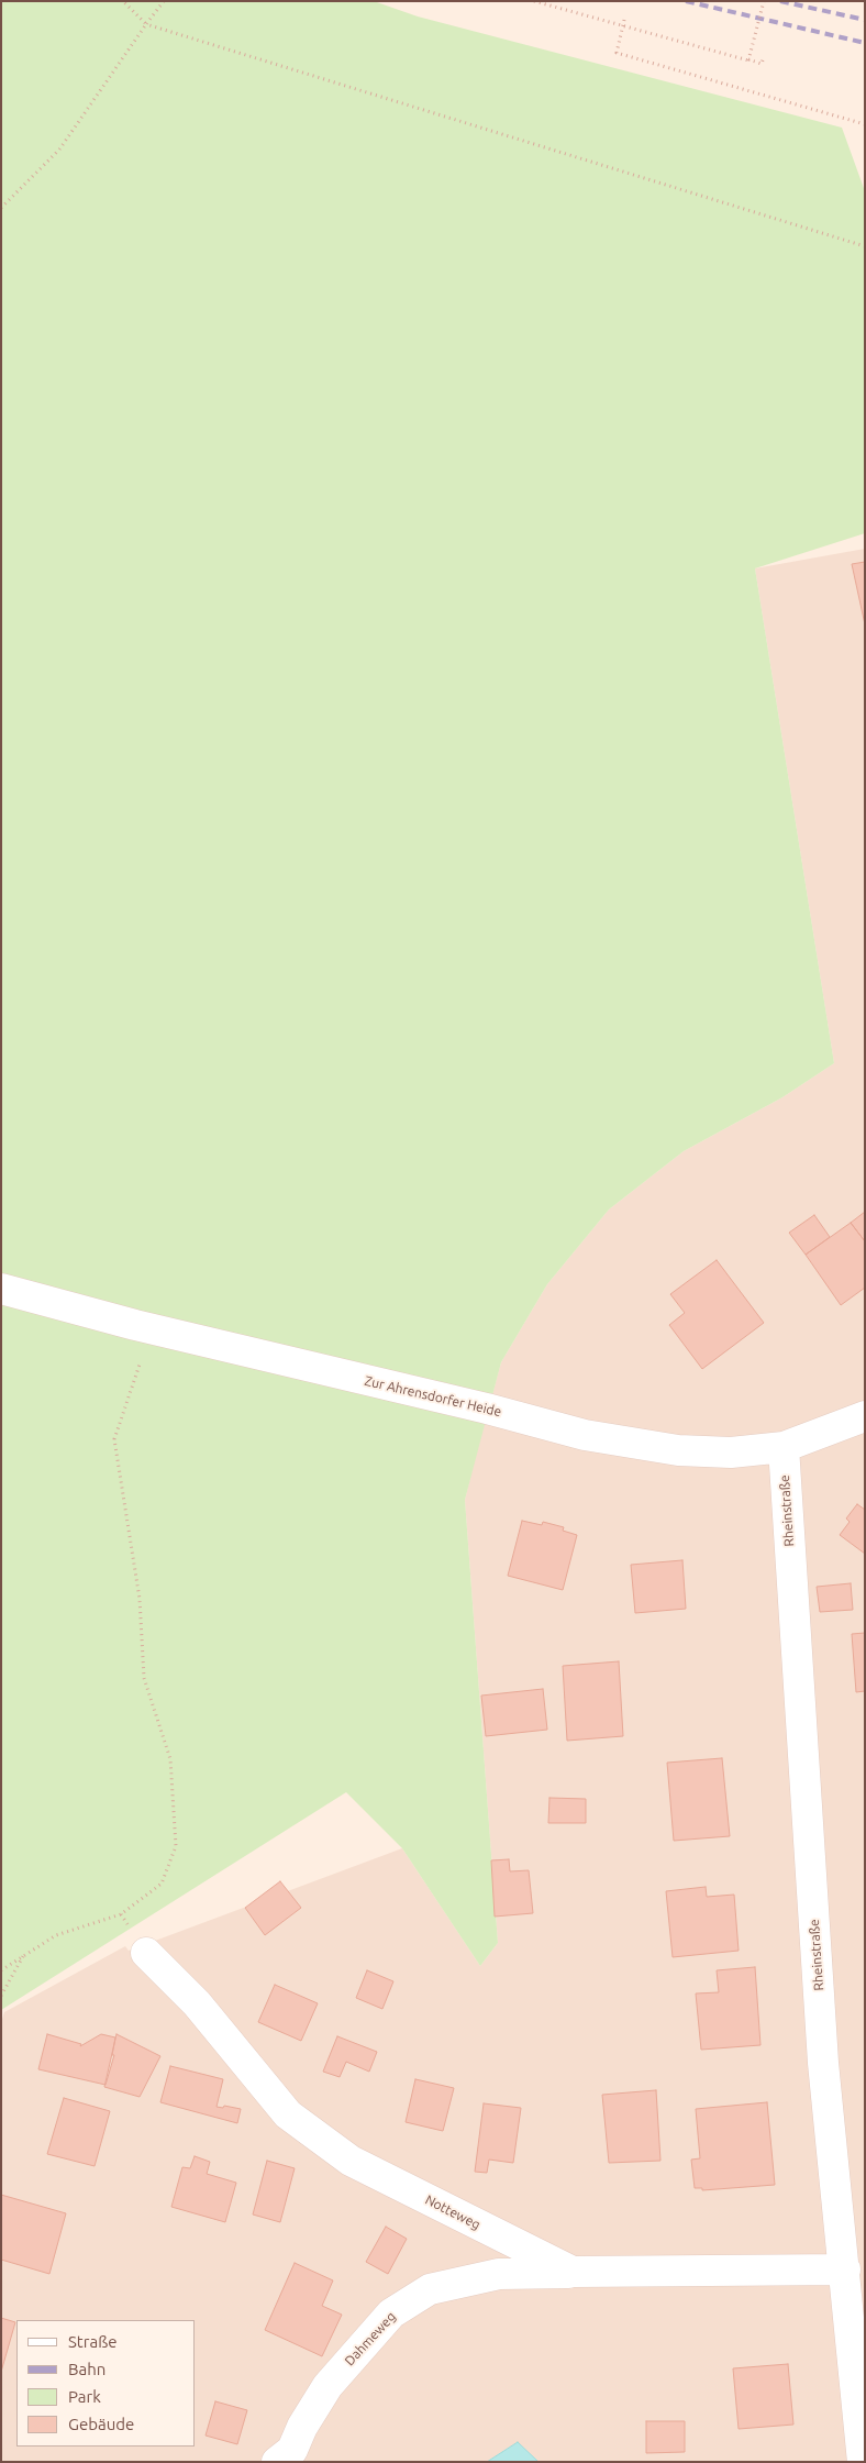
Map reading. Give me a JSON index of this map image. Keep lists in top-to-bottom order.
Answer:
{
  "streets": {
    "street": [
      "Zur Ahrensdorfer Heide",
      "Rheinstraße",
      "Notteweg",
      "Dahmeweg"
    ]
  },
  "crossings": [
    ["Zur Ahrensdorfer Heide", "Rheinstraße"],
    ["Rheinstraße", "Notteweg"],
    ["Notteweg", "Dahmeweg"]
  ],
  "legend": [
    "Straße",
    "Bahn",
    "Park",
    "Gebäude"
  ]
}
